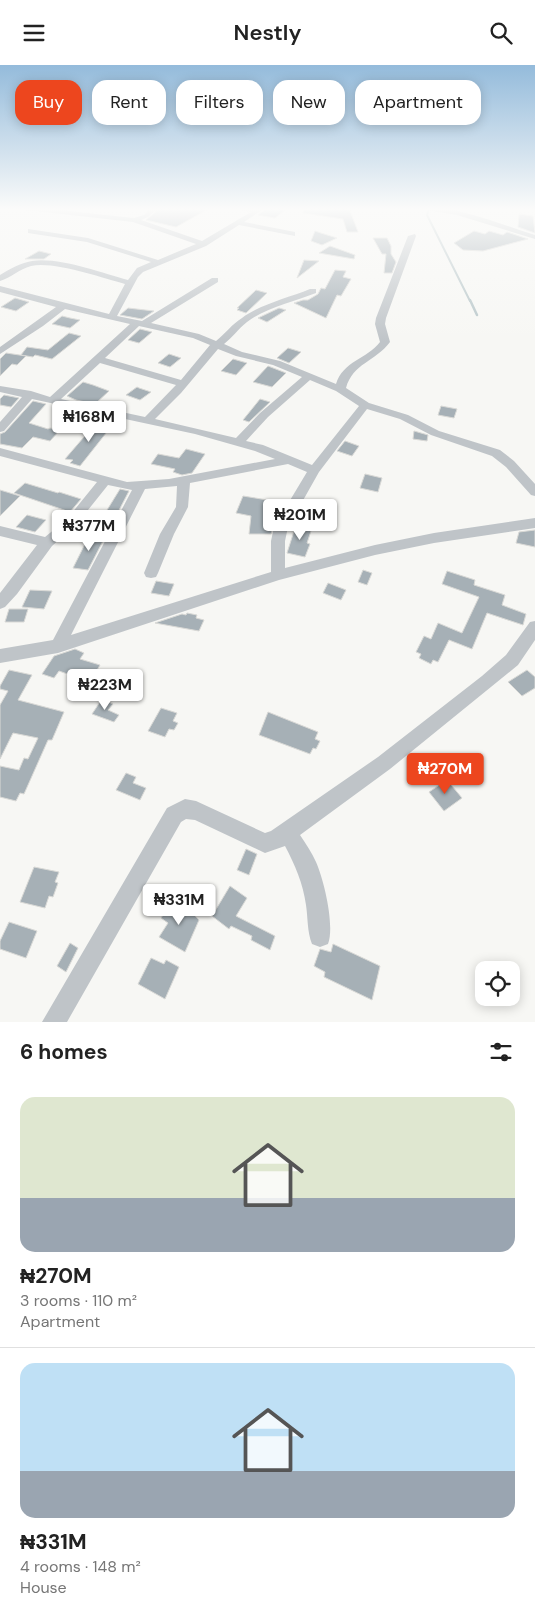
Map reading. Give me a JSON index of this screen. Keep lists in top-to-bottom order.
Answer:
{
  "page": {
    "header": "Nestly",
    "chip": [
      "Buy",
      "Rent",
      "Filters",
      "New",
      "Apartment"
    ],
    "price": [
      "₦168M",
      "₦201M",
      "₦377M",
      "₦223M",
      "₦270M",
      "₦331M"
    ],
    "heading": "6 homes",
    "list": [
      {
        "name": "₦270M",
        "note": "3 rooms · 110 m² · Apartment"
      },
      {
        "name": "₦331M",
        "note": "4 rooms · 148 m² · House"
      }
    ]
  }
}
